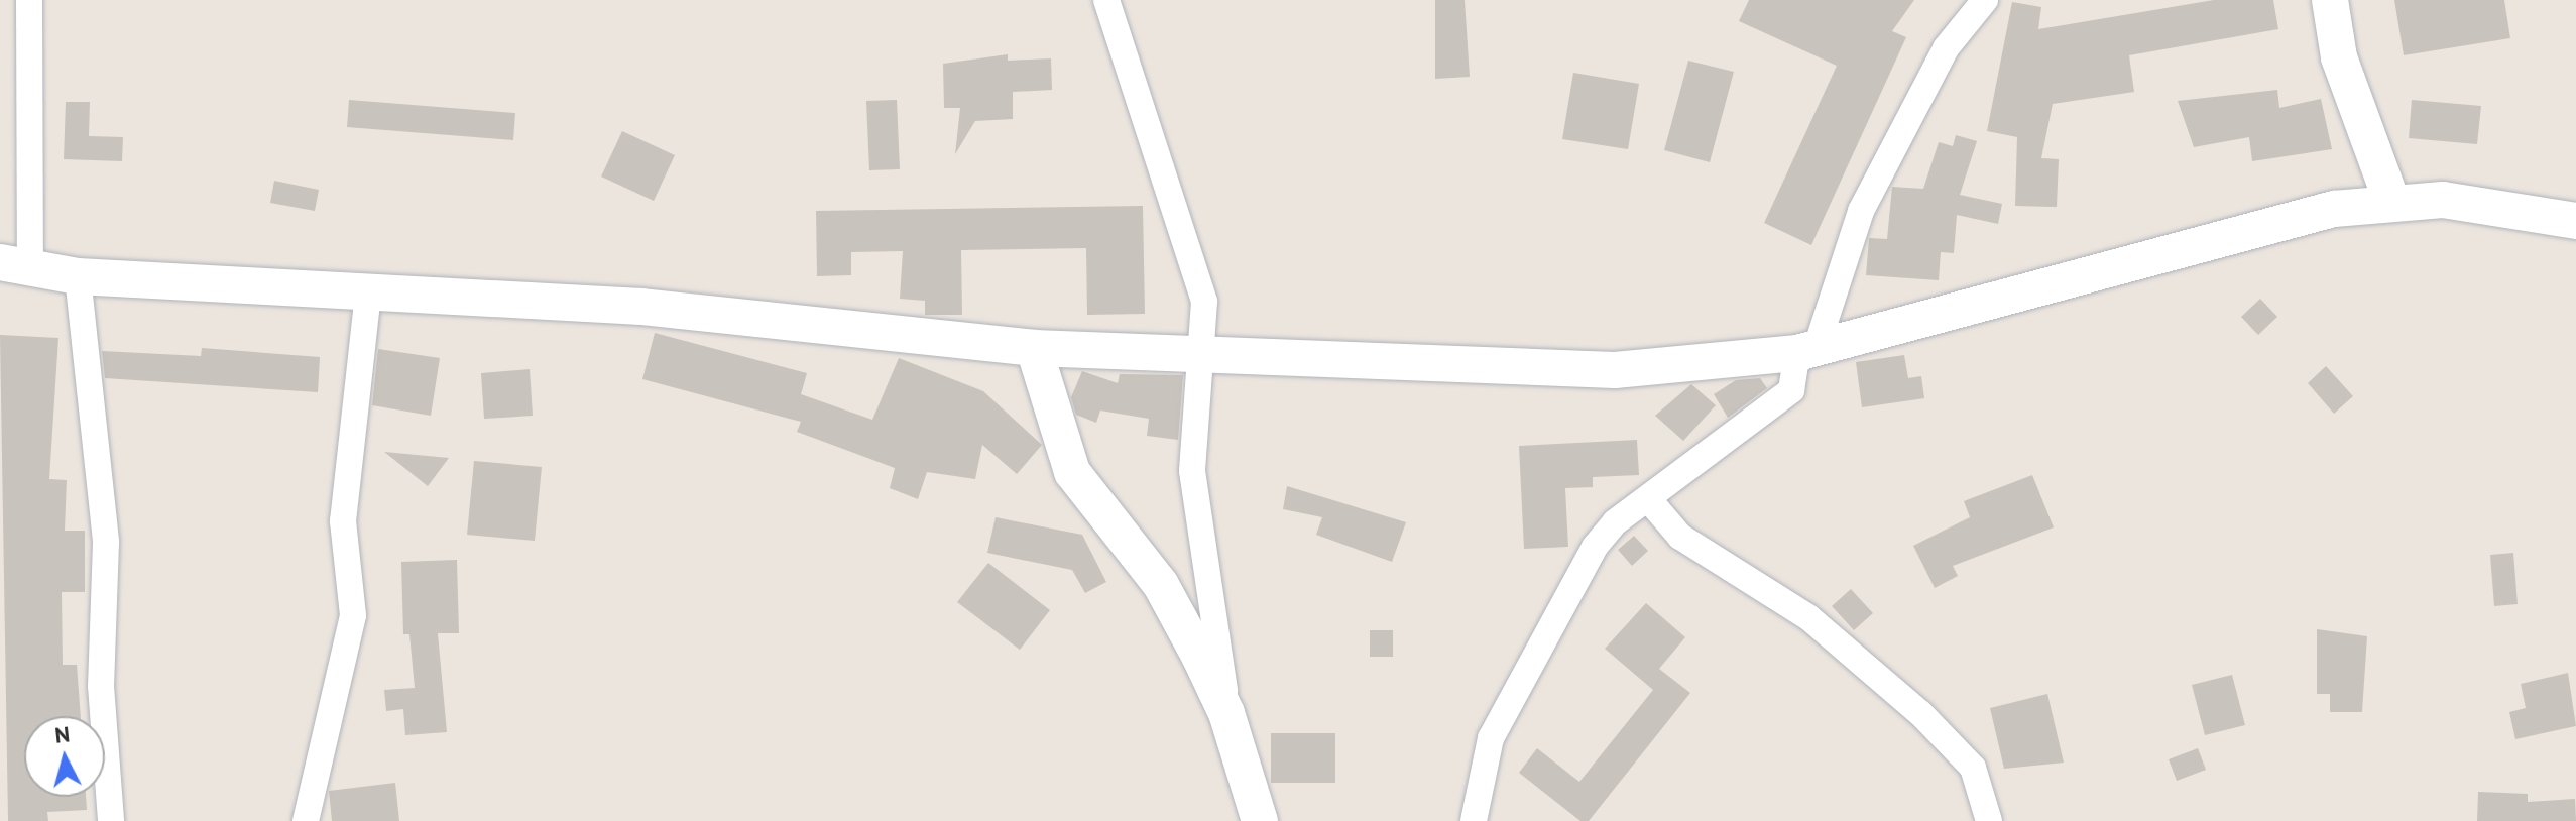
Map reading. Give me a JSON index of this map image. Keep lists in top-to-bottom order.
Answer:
{
  "north": "top"
}
